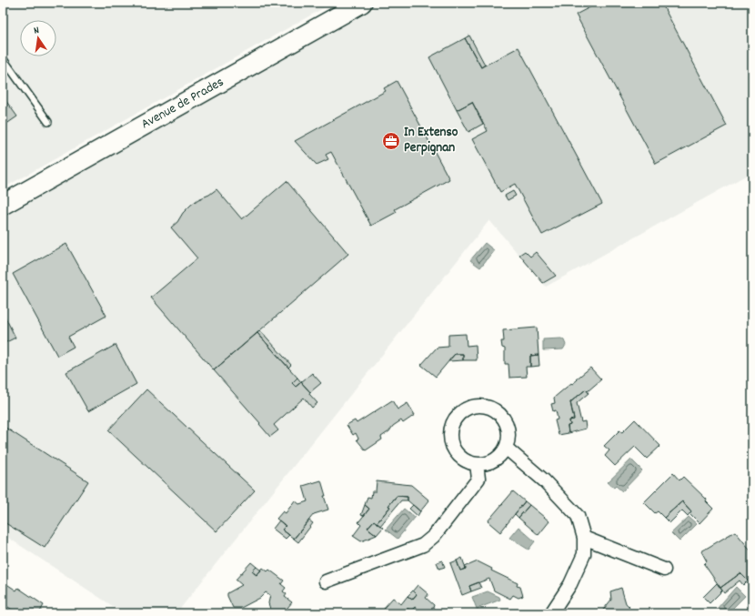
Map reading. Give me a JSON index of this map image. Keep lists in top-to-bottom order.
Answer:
{
  "streets": {
    "main road": ["Avenue de Prades"]
  },
  "places": {
    "office": ["In Extenso Perpignan"]
  },
  "north": "top"
}
